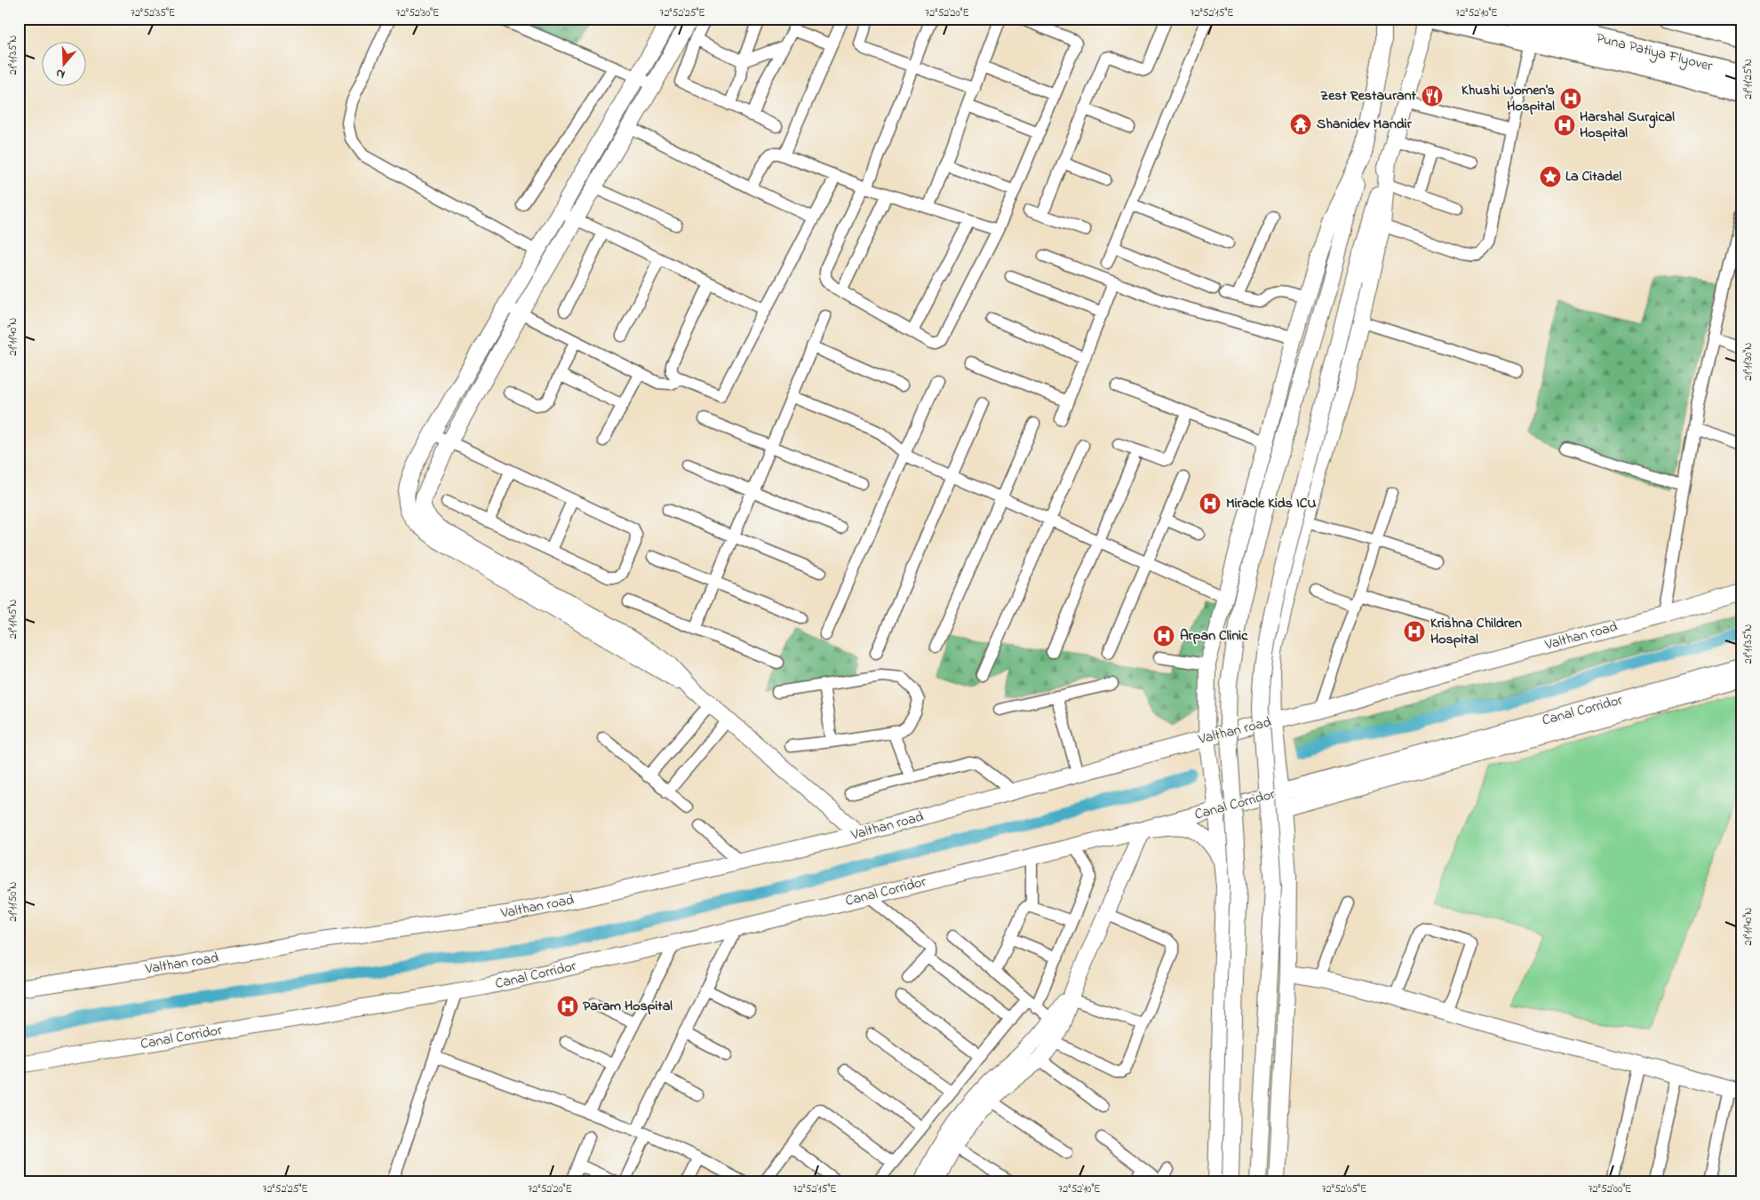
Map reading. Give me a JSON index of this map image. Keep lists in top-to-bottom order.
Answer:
{
  "streets": {
    "highway": ["Puna Patiya Flyover"],
    "main road": ["Valthan road", "Canal Corridor"]
  },
  "places": {
    "restaurant": ["Zest Restaurant"],
    "hospital": [
      "Khushi Women's Hospital",
      "Harshal Surgical Hospital",
      "Miracle Kids ICU",
      "Krishna Children Hospital",
      "Arpan Clinic",
      "Param Hospital"
    ],
    "temple": ["Shanidev Mandir"],
    "place": ["La Citadel"]
  },
  "north": "bottom",
  "coordinates": [
    "72°52'35\"E",
    "72°52'30\"E",
    "72°52'25\"E",
    "72°52'20\"E",
    "72°52'15\"E",
    "72°52'10\"E",
    "21°11'35\"N",
    "21°11'25\"N",
    "21°11'40\"N",
    "21°11'30\"N",
    "21°11'45\"N",
    "21°11'50\"N",
    "72°52'05\"E",
    "72°52'00\"E"
  ]
}
